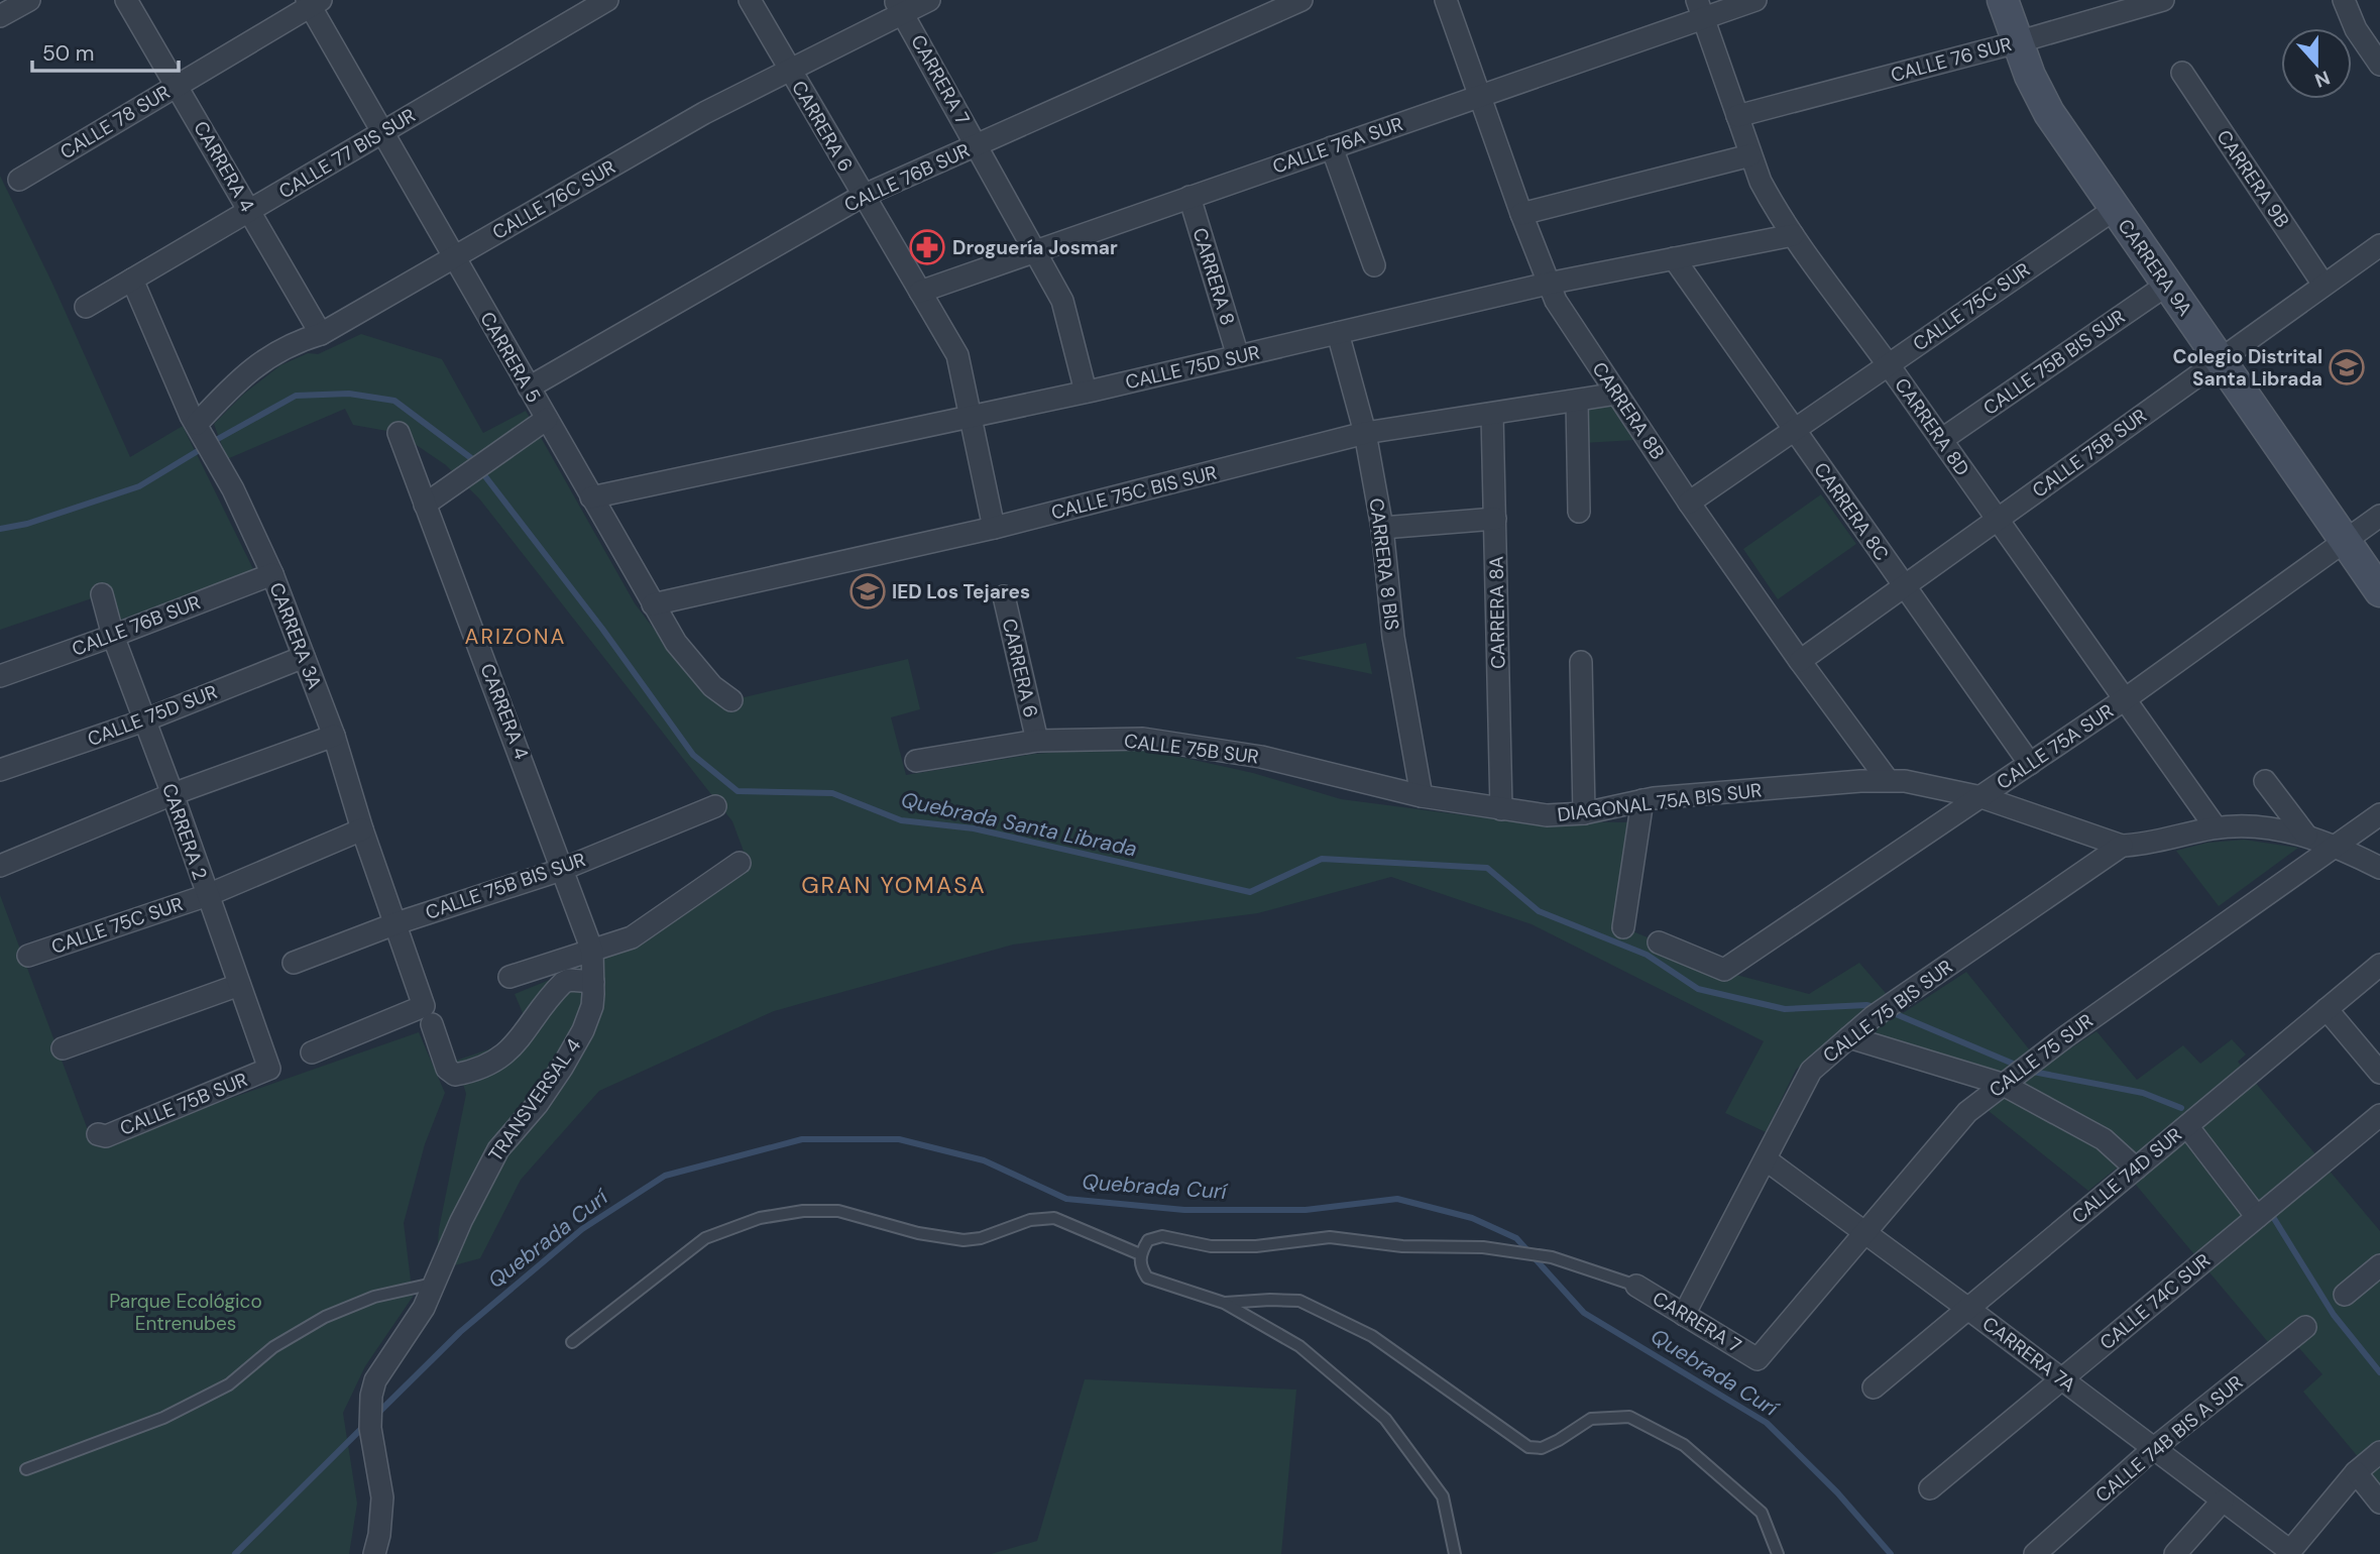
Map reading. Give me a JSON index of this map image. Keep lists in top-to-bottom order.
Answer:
{
  "streets": {
    "street": [
      "CALLE 76 SUR",
      "CARRERA 7",
      "CALLE 78 SUR",
      "CARRERA 6",
      "CALLE 76A SUR",
      "CALLE 77 BIS SUR",
      "CARRERA 4",
      "CALLE 76B SUR",
      "CARRERA 9B",
      "CALLE 76C SUR",
      "CARRERA 9A",
      "CARRERA 8",
      "CALLE 75C SUR",
      "CARRERA 5",
      "CALLE 75B BIS SUR",
      "CALLE 75D SUR",
      "CARRERA 8B",
      "CARRERA 8D",
      "CALLE 75B SUR",
      "CALLE 75C BIS SUR",
      "CARRERA 8C",
      "CARRERA 8 BIS",
      "CARRERA 8A",
      "CARRERA 3A",
      "CALLE 75A SUR",
      "DIAGONAL 75A BIS SUR",
      "CARRERA 2",
      "CALLE 75 BIS SUR",
      "CALLE 75 SUR",
      "TRANSVERSAL 4",
      "CALLE 74D SUR",
      "CALLE 74C SUR",
      "CARRERA 7A",
      "CALLE 74B BIS A SUR"
    ]
  },
  "crossings": [
    ["CALLE 76 SUR", "CARRERA 9A"],
    ["CALLE 76 SUR", "CARRERA 8D"],
    ["CARRERA 7", "CALLE 76A SUR"],
    ["CARRERA 7", "CALLE 76B SUR"],
    ["CARRERA 7", "CALLE 76C SUR"],
    ["CARRERA 7", "CALLE 75D SUR"],
    ["CARRERA 7", "CALLE 75 BIS SUR"],
    ["CARRERA 7", "CALLE 75 SUR"],
    ["CALLE 78 SUR", "CARRERA 4"],
    ["CALLE 78 SUR", "CARRERA 5"],
    ["CARRERA 6", "CALLE 76A SUR"],
    ["CARRERA 6", "CALLE 76B SUR"],
    ["CARRERA 6", "CALLE 76C SUR"],
    ["CARRERA 6", "CALLE 75D SUR"],
    ["CARRERA 6", "CALLE 75B SUR"],
    ["CARRERA 6", "CALLE 75C BIS SUR"],
    ["CALLE 76A SUR", "CARRERA 8"],
    ["CALLE 76A SUR", "CARRERA 8B"],
    ["CALLE 76A SUR", "CARRERA 8D"],
    ["CALLE 77 BIS SUR", "CARRERA 4"],
    ["CALLE 77 BIS SUR", "CARRERA 5"],
    ["CALLE 77 BIS SUR", "CARRERA 3A"],
    ["CARRERA 4", "CALLE 76C SUR"],
    ["CARRERA 4", "CALLE 75B BIS SUR"],
    ["CARRERA 4", "TRANSVERSAL 4"],
    ["CALLE 76B SUR", "CARRERA 5"],
    ["CALLE 76B SUR", "CARRERA 3A"],
    ["CALLE 76B SUR", "CARRERA 2"],
    ["CARRERA 9B", "CALLE 75B SUR"],
    ["CALLE 76C SUR", "CARRERA 5"],
    ["CALLE 76C SUR", "CARRERA 3A"],
    ["CARRERA 9A", "CALLE 75C SUR"],
    ["CARRERA 9A", "CALLE 75B BIS SUR"],
    ["CARRERA 9A", "CALLE 75B SUR"],
    ["CARRERA 9A", "CALLE 75A SUR"],
    ["CARRERA 8", "CALLE 75D SUR"],
    ["CALLE 75C SUR", "CARRERA 8B"],
    ["CALLE 75C SUR", "CARRERA 8D"],
    ["CALLE 75C SUR", "CARRERA 8C"],
    ["CALLE 75C SUR", "CARRERA 3A"],
    ["CALLE 75C SUR", "CARRERA 2"],
    ["CARRERA 5", "CALLE 75D SUR"],
    ["CARRERA 5", "CALLE 75C BIS SUR"],
    ["CALLE 75B BIS SUR", "CARRERA 8D"],
    ["CALLE 75B BIS SUR", "CARRERA 3A"],
    ["CALLE 75D SUR", "CARRERA 8B"],
    ["CALLE 75D SUR", "CARRERA 8D"],
    ["CALLE 75D SUR", "CARRERA 8C"],
    ["CALLE 75D SUR", "CARRERA 8 BIS"],
    ["CALLE 75D SUR", "CARRERA 3A"],
    ["CALLE 75D SUR", "CARRERA 2"],
    ["CARRERA 8B", "CALLE 75B SUR"],
    ["CARRERA 8B", "CALLE 75C BIS SUR"],
    ["CARRERA 8B", "DIAGONAL 75A BIS SUR"],
    ["CARRERA 8D", "CALLE 75B SUR"],
    ["CARRERA 8D", "CALLE 75A SUR"],
    ["CALLE 75B SUR", "CARRERA 8C"],
    ["CALLE 75B SUR", "CARRERA 8 BIS"],
    ["CALLE 75B SUR", "DIAGONAL 75A BIS SUR"],
    ["CALLE 75B SUR", "CARRERA 2"],
    ["CALLE 75C BIS SUR", "CARRERA 8 BIS"],
    ["CALLE 75C BIS SUR", "CARRERA 8A"],
    ["CARRERA 8C", "CALLE 75A SUR"],
    ["CARRERA 8 BIS", "DIAGONAL 75A BIS SUR"],
    ["CARRERA 8A", "DIAGONAL 75A BIS SUR"],
    ["CARRERA 3A", "TRANSVERSAL 4"],
    ["CALLE 75A SUR", "DIAGONAL 75A BIS SUR"],
    ["DIAGONAL 75A BIS SUR", "CALLE 75 BIS SUR"],
    ["CALLE 75 BIS SUR", "CARRERA 7A"],
    ["CALLE 75 SUR", "CARRERA 7A"],
    ["CALLE 74D SUR", "CARRERA 7A"],
    ["CALLE 74C SUR", "CARRERA 7A"],
    ["CARRERA 7A", "CALLE 74B BIS A SUR"]
  ],
  "districts": ["ARIZONA", "GRAN YOMASA"],
  "water": ["Quebrada Santa Librada", "Quebrada Curí"],
  "parks": ["Parque Ecológico Entrenubes"],
  "places": {
    "pharmacy": ["Droguería Josmar"],
    "school or university": ["Colegio Distrital Santa Librada", "IED Los Tejares"]
  },
  "scale_bar": "50 m",
  "north": "bottom"
}
